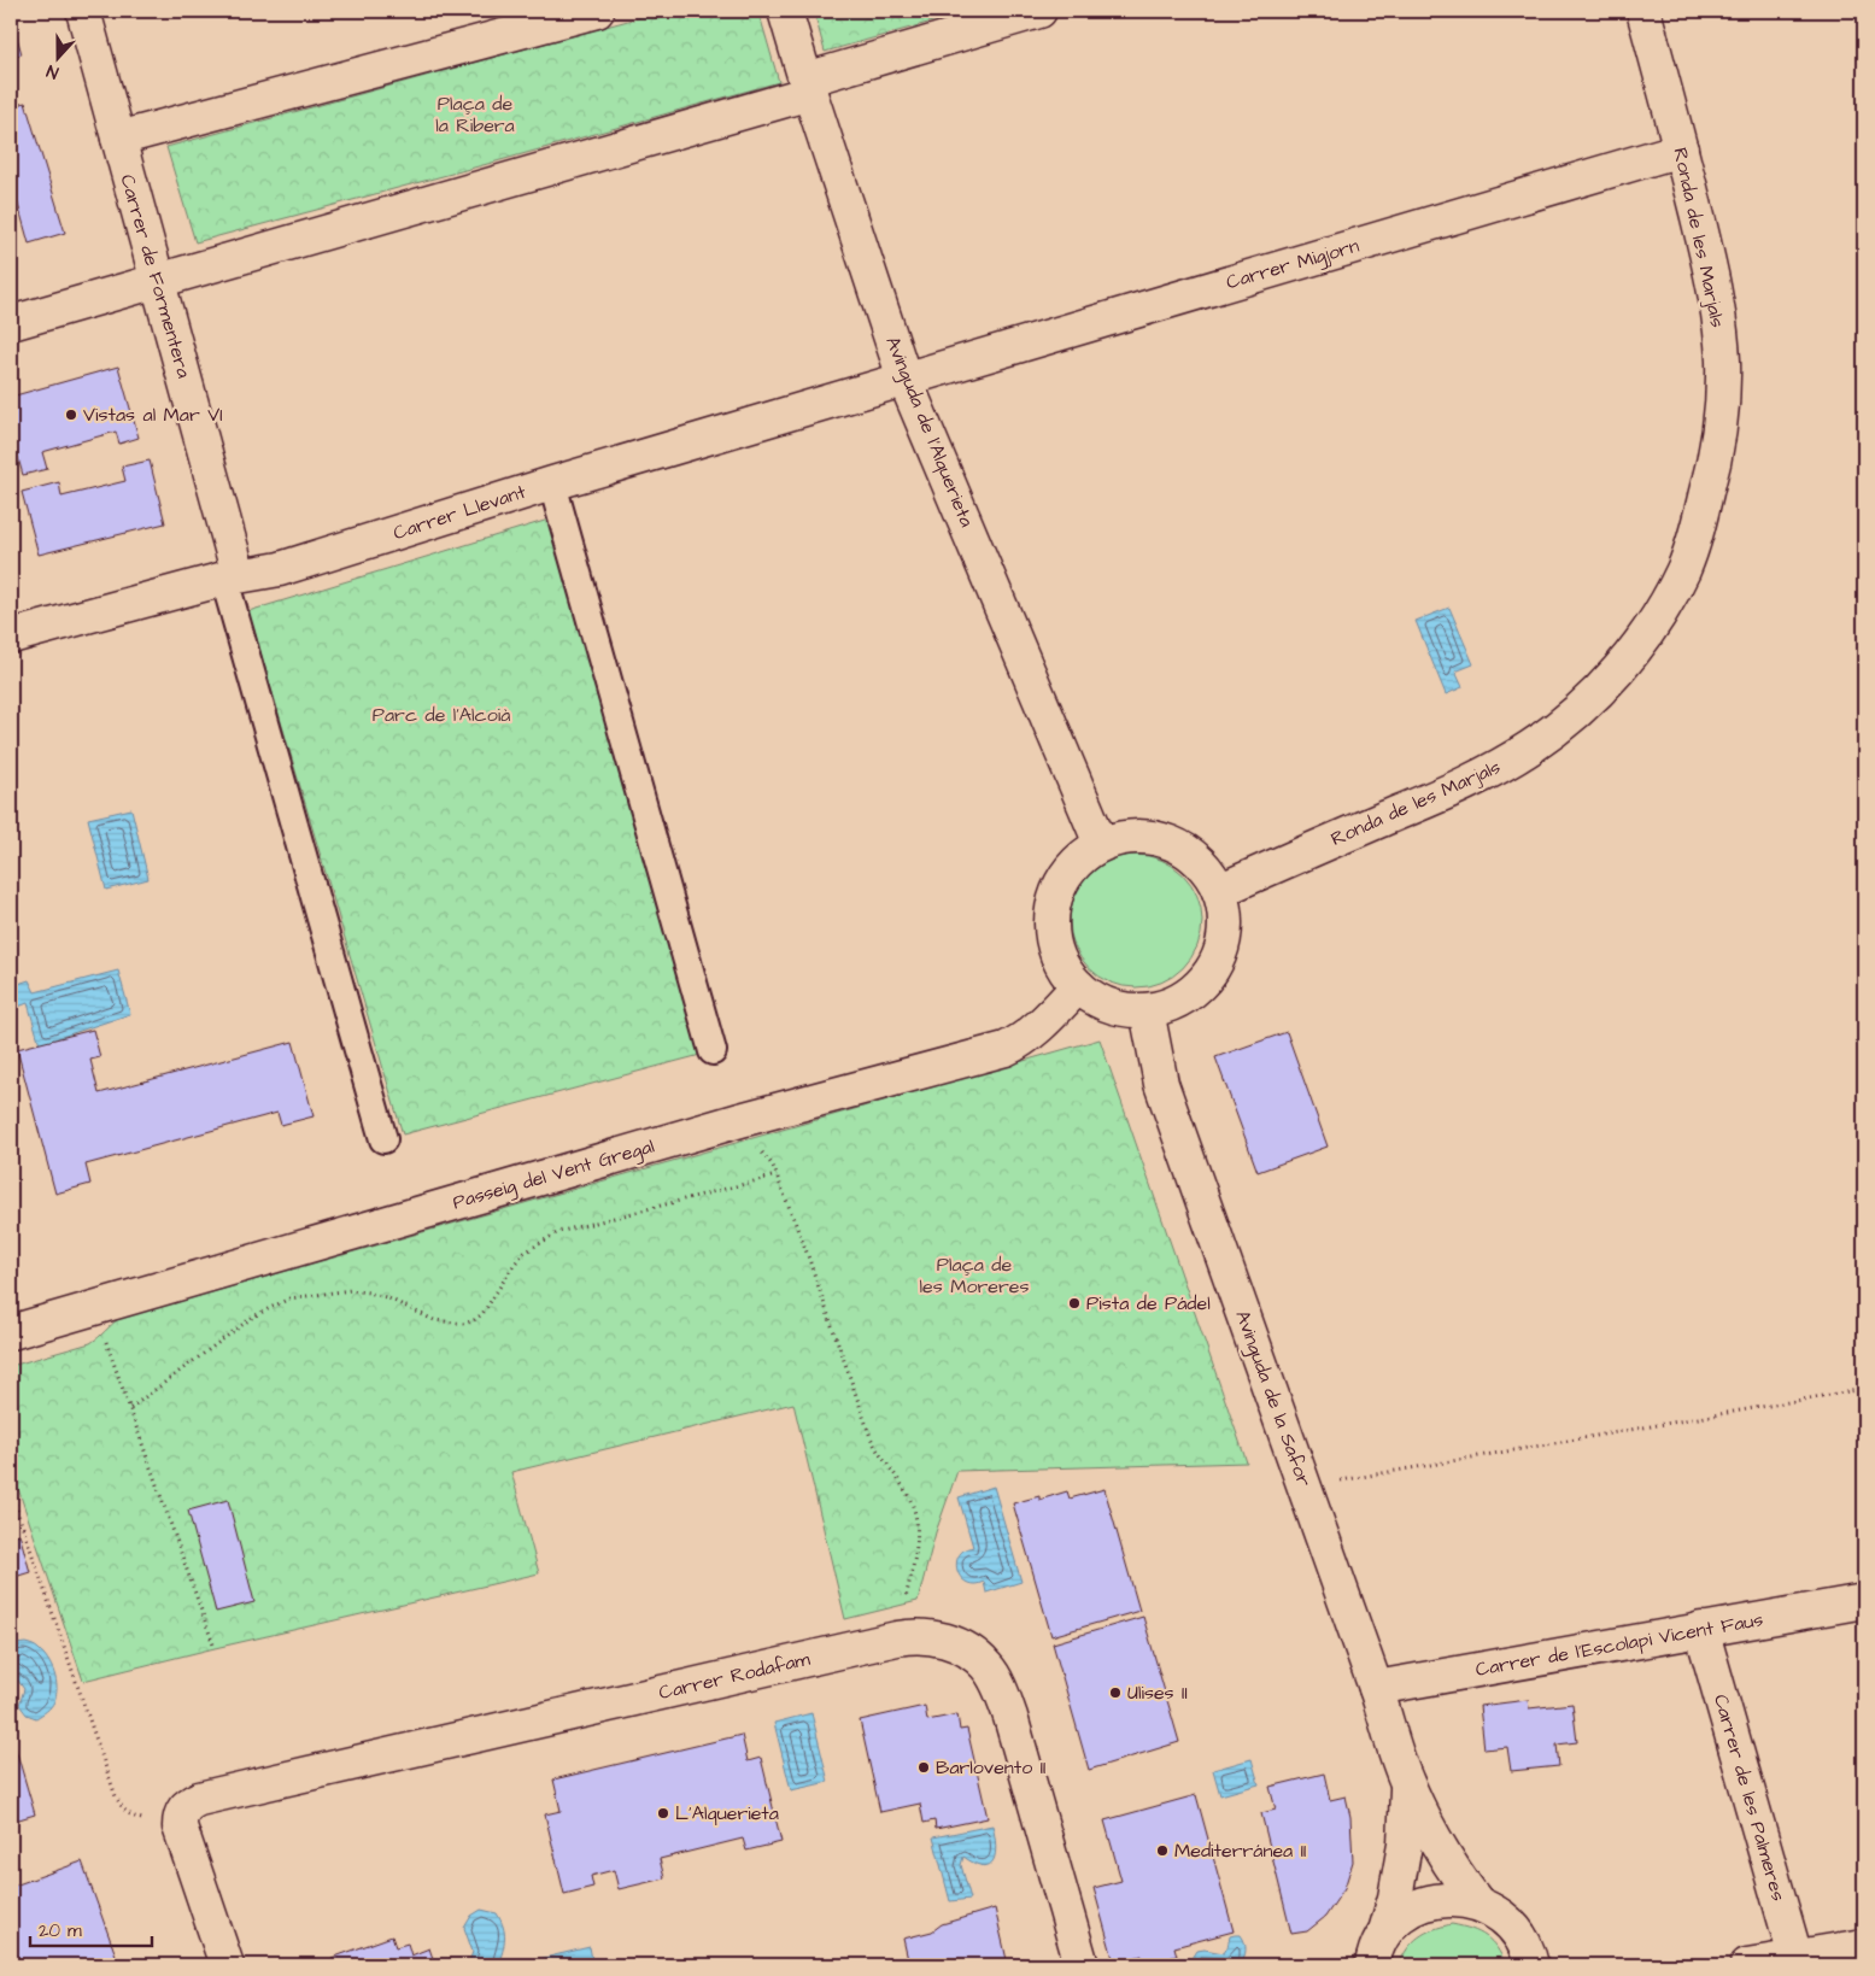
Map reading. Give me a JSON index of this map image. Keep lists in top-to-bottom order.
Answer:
{
  "streets": {
    "street": [
      "Ronda de les Marjals",
      "Carrer Migjorn",
      "Carrer de Formentera",
      "Avinguda de l’Alquerieta",
      "Carrer Llevant",
      "Passeig del Vent Gregal",
      "Avinguda de la Safor",
      "Carrer de l'Escolapi Vicent Faus",
      "Carrer Rodafam",
      "Carrer de les Palmeres"
    ]
  },
  "crossings": [
    ["Ronda de les Marjals", "Carrer Migjorn"],
    ["Ronda de les Marjals", "Avinguda de l’Alquerieta"],
    ["Ronda de les Marjals", "Passeig del Vent Gregal"],
    ["Ronda de les Marjals", "Avinguda de la Safor"],
    ["Carrer Migjorn", "Avinguda de l’Alquerieta"],
    ["Carrer Migjorn", "Carrer Llevant"],
    ["Carrer de Formentera", "Carrer Llevant"],
    ["Avinguda de l’Alquerieta", "Carrer Llevant"],
    ["Avinguda de l’Alquerieta", "Passeig del Vent Gregal"],
    ["Avinguda de l’Alquerieta", "Avinguda de la Safor"],
    ["Passeig del Vent Gregal", "Avinguda de la Safor"],
    ["Avinguda de la Safor", "Carrer de l'Escolapi Vicent Faus"],
    ["Carrer de l'Escolapi Vicent Faus", "Carrer de les Palmeres"]
  ],
  "parks": ["Plaça de la Ribera", "Parc de l'Alcoià", "Plaça de les Moreres"],
  "places": [
    "Vistas al Mar VI",
    "Pista de Pádel",
    "Ulises II",
    "Barlovento II",
    "L'Alquerieta",
    "Mediterránea II"
  ],
  "scale_bar": "20 m",
  "north": "bottom"
}
